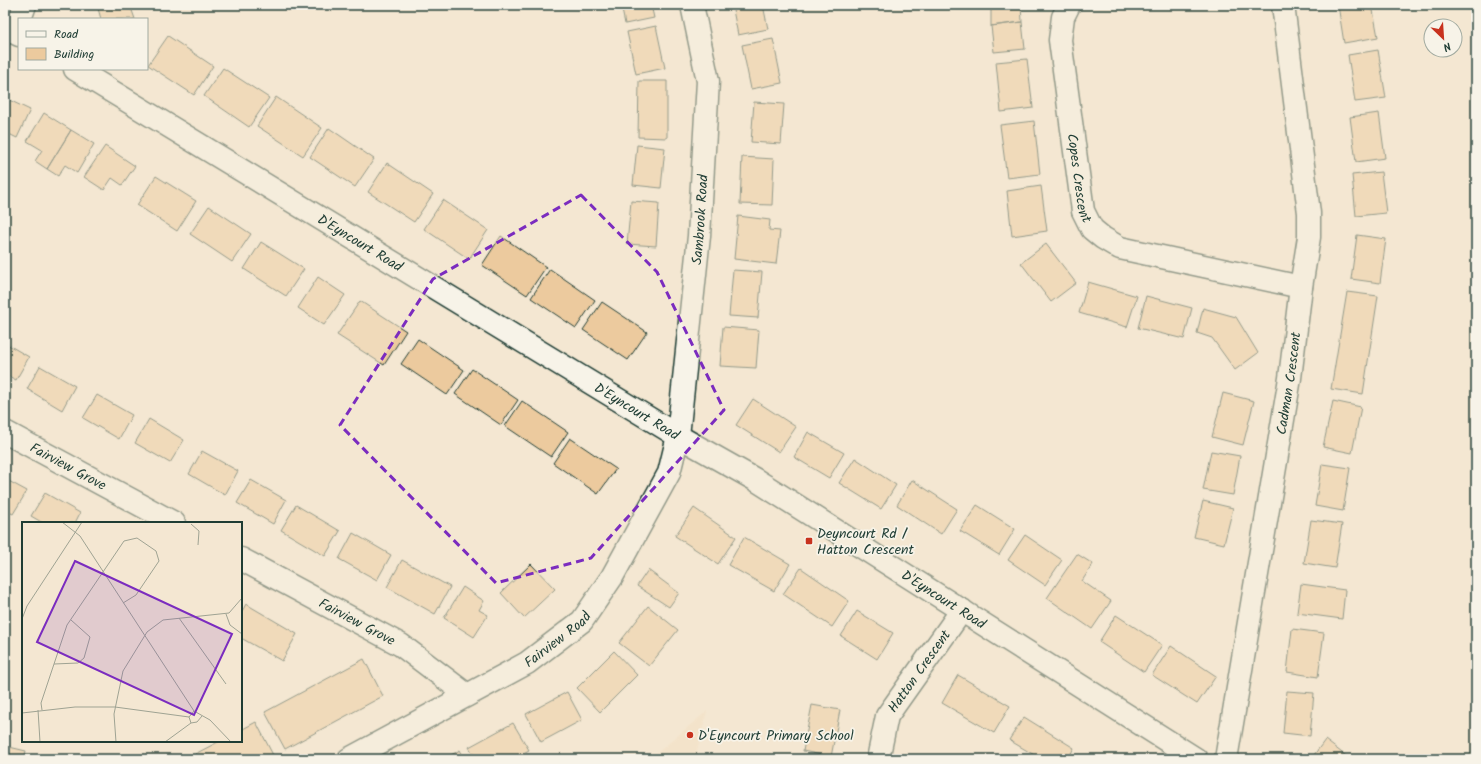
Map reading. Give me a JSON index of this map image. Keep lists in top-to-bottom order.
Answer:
{
  "streets": {
    "street": [
      "Copes Crescent",
      "Sambrook Road",
      "D'Eyncourt Road",
      "Cadman Crescent",
      "Fairview Grove",
      "Fairview Road",
      "Hatton Crescent"
    ]
  },
  "crossings": [
    ["Copes Crescent", "Cadman Crescent"],
    ["Sambrook Road", "D'Eyncourt Road"],
    ["Sambrook Road", "Fairview Road"],
    ["D'Eyncourt Road", "Fairview Road"],
    ["D'Eyncourt Road", "Hatton Crescent"],
    ["Fairview Grove", "Fairview Road"]
  ],
  "places": {
    "transit": ["Deyncourt Rd / Hatton Crescent"],
    "other": ["D'Eyncourt Primary School"]
  },
  "legend": ["Road", "Building"],
  "north": "bottom right"
}
